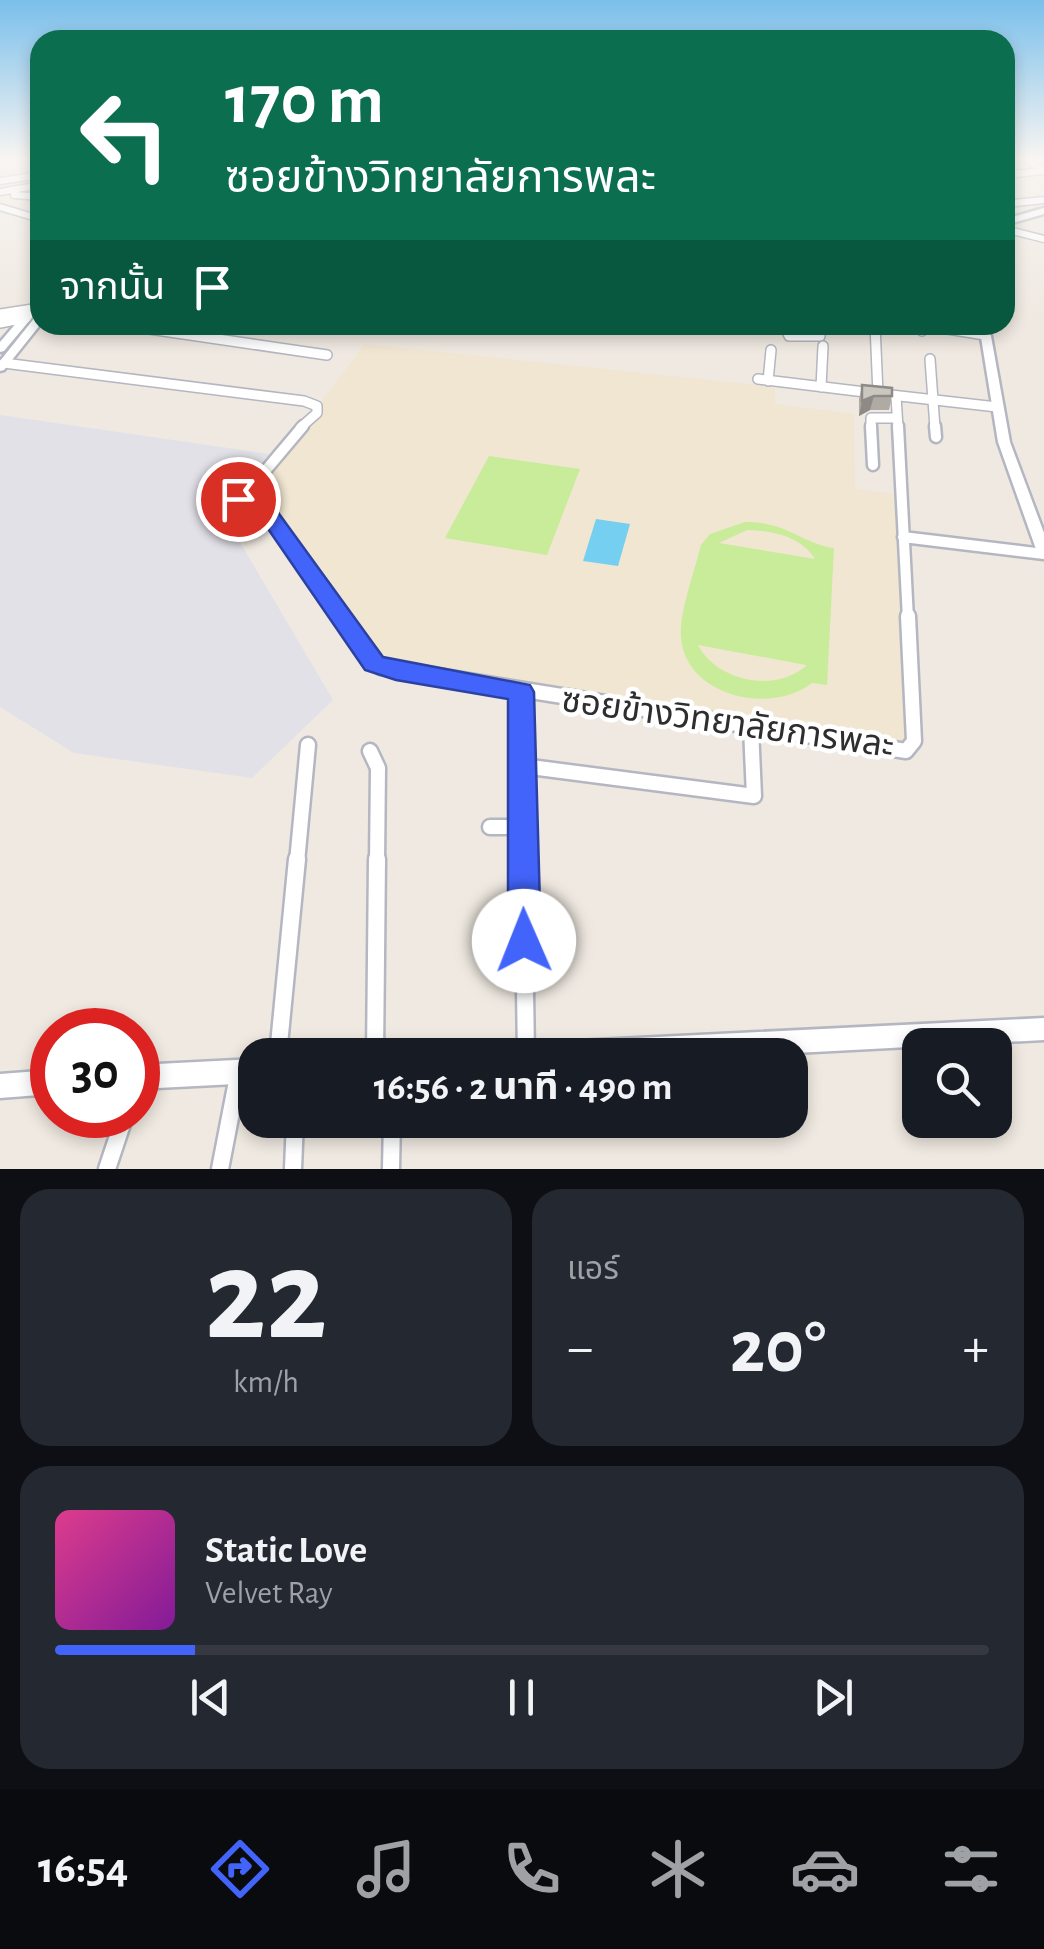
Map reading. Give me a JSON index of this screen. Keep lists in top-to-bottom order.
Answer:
{
  "streets": {
    "street": ["ซอยข้างวิทยาลัยการพละ"]
  },
  "page": {
    "turn": ["170 m", "ซอยข้างวิทยาลัยการพละ"],
    "then": "จากนั้น",
    "limit": "30",
    "trip": "16:56 · 2 นาที · 490 m",
    "tile": [
      ["22", "km/h"],
      "แอร์"
    ],
    "heat": ["−", "20°", "+"],
    "song": ["Static Love", "Velvet Ray"],
    "tabs": "16:54"
  }
}
